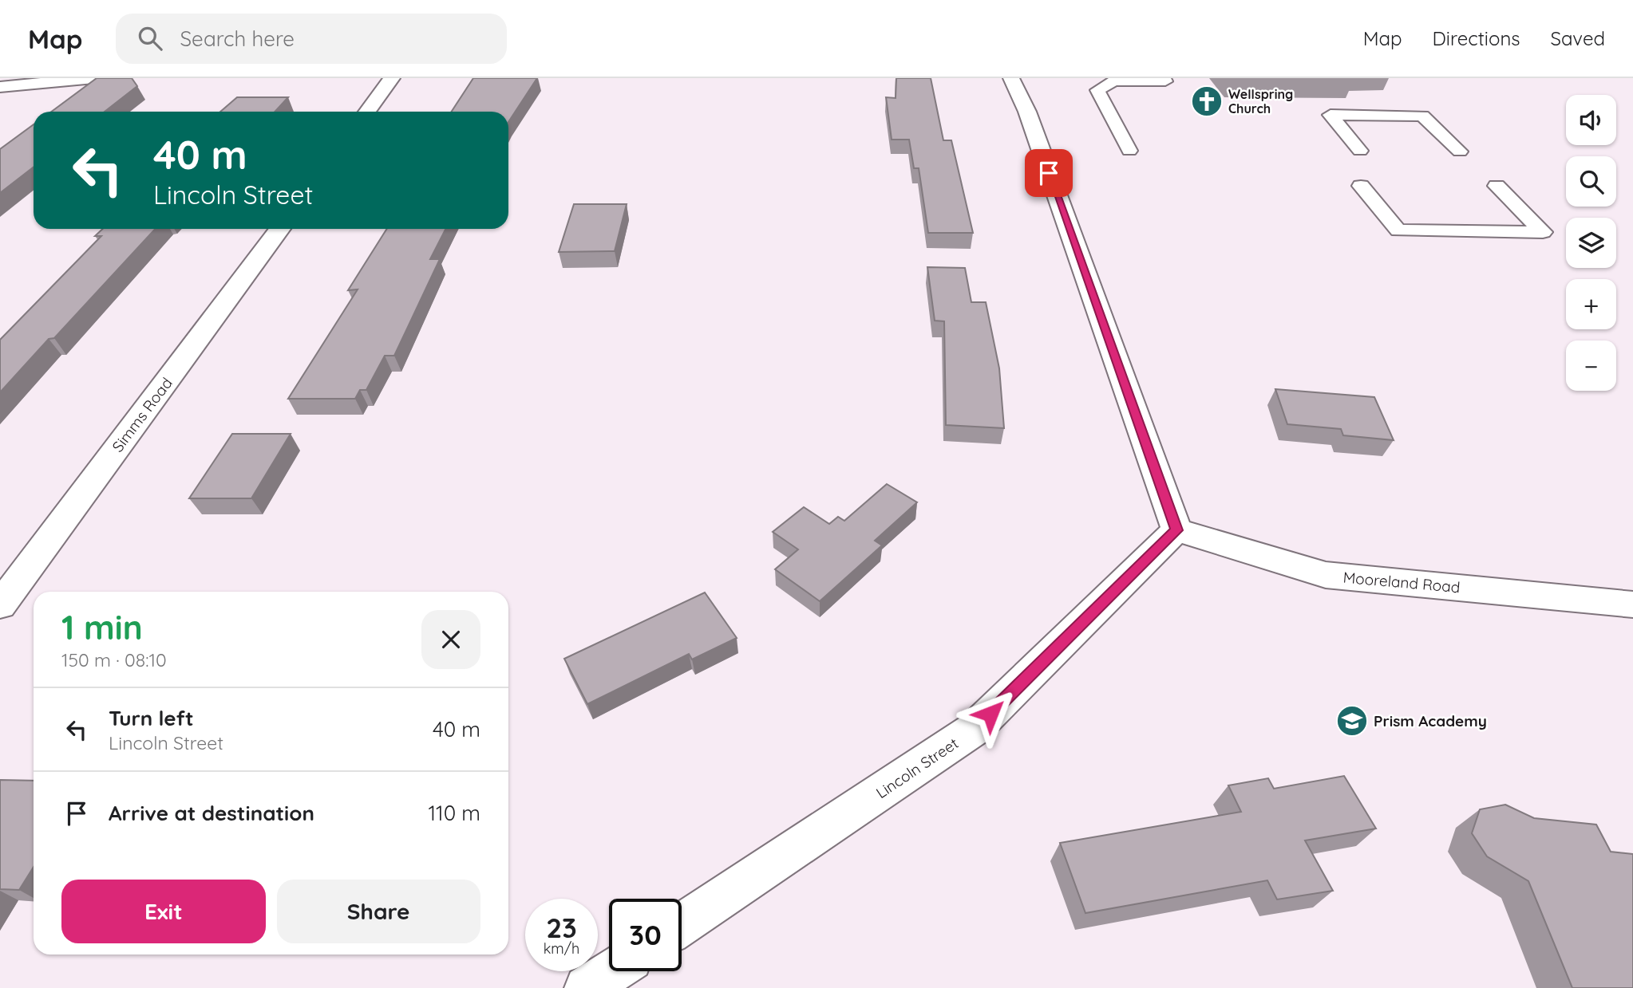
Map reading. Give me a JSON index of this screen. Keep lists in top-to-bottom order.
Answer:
{
  "streets": {
    "street": ["Simms Road", "Mooreland Road", "Lincoln Street"]
  },
  "crossings": [
    ["Mooreland Road", "Lincoln Street"]
  ],
  "places": {
    "church": ["Wellspring Church"],
    "school or university": ["Prism Academy"]
  },
  "page": {
    "header": "Map",
    "search": "Search here",
    "nav": ["Map", "Directions", "Saved"],
    "map_buttons": ["+", "−"],
    "turn": ["40 m", "Lincoln Street"],
    "heading": ["1 min", "150 m · 08:10"],
    "list": [
      {
        "name": "Turn left",
        "note": "Lincoln Street",
        "value": "40 m"
      },
      {
        "name": "Arrive at destination",
        "value": "110 m"
      }
    ],
    "buttons": ["Exit", "Share"],
    "speed": "23 km/h",
    "limit": "30"
  }
}
